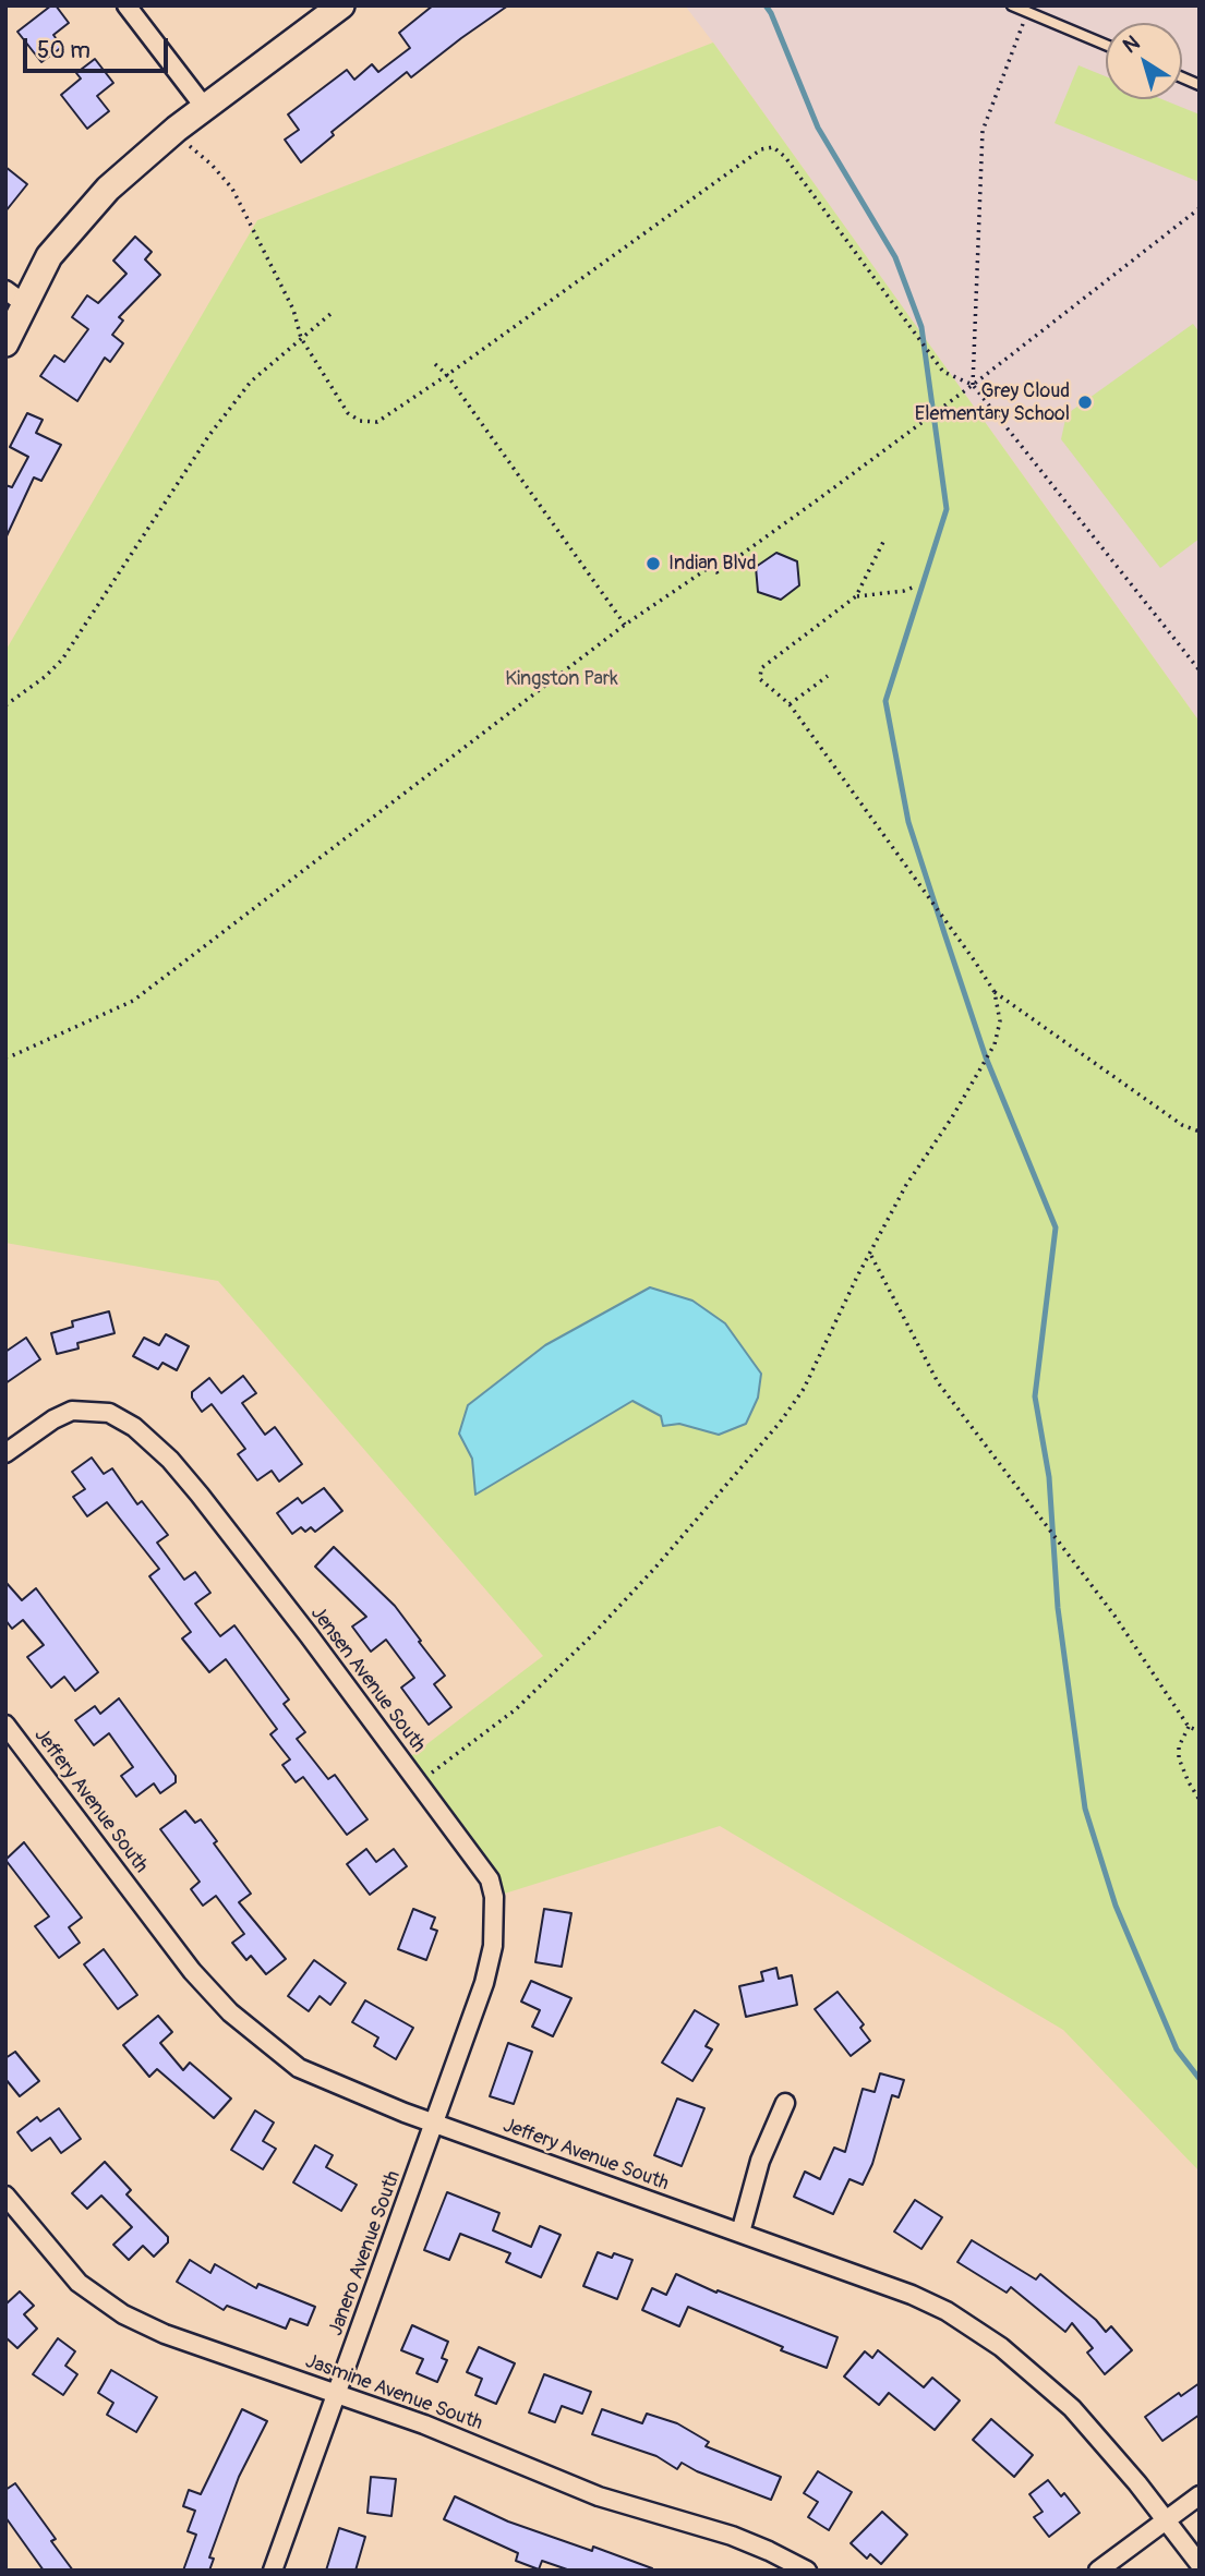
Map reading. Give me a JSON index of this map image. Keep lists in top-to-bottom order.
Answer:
{
  "streets": {
    "street": [
      "Jensen Avenue South",
      "Jeffery Avenue South",
      "Janero Avenue South",
      "Jasmine Avenue South"
    ]
  },
  "crossings": [
    ["Jensen Avenue South", "Jeffery Avenue South"],
    ["Jensen Avenue South", "Janero Avenue South"],
    ["Jeffery Avenue South", "Janero Avenue South"],
    ["Janero Avenue South", "Jasmine Avenue South"]
  ],
  "parks": ["Kingston Park"],
  "places": ["Grey Cloud Elementary School", "Indian Blvd"],
  "scale_bar": "50 m",
  "north": "top left"
}
